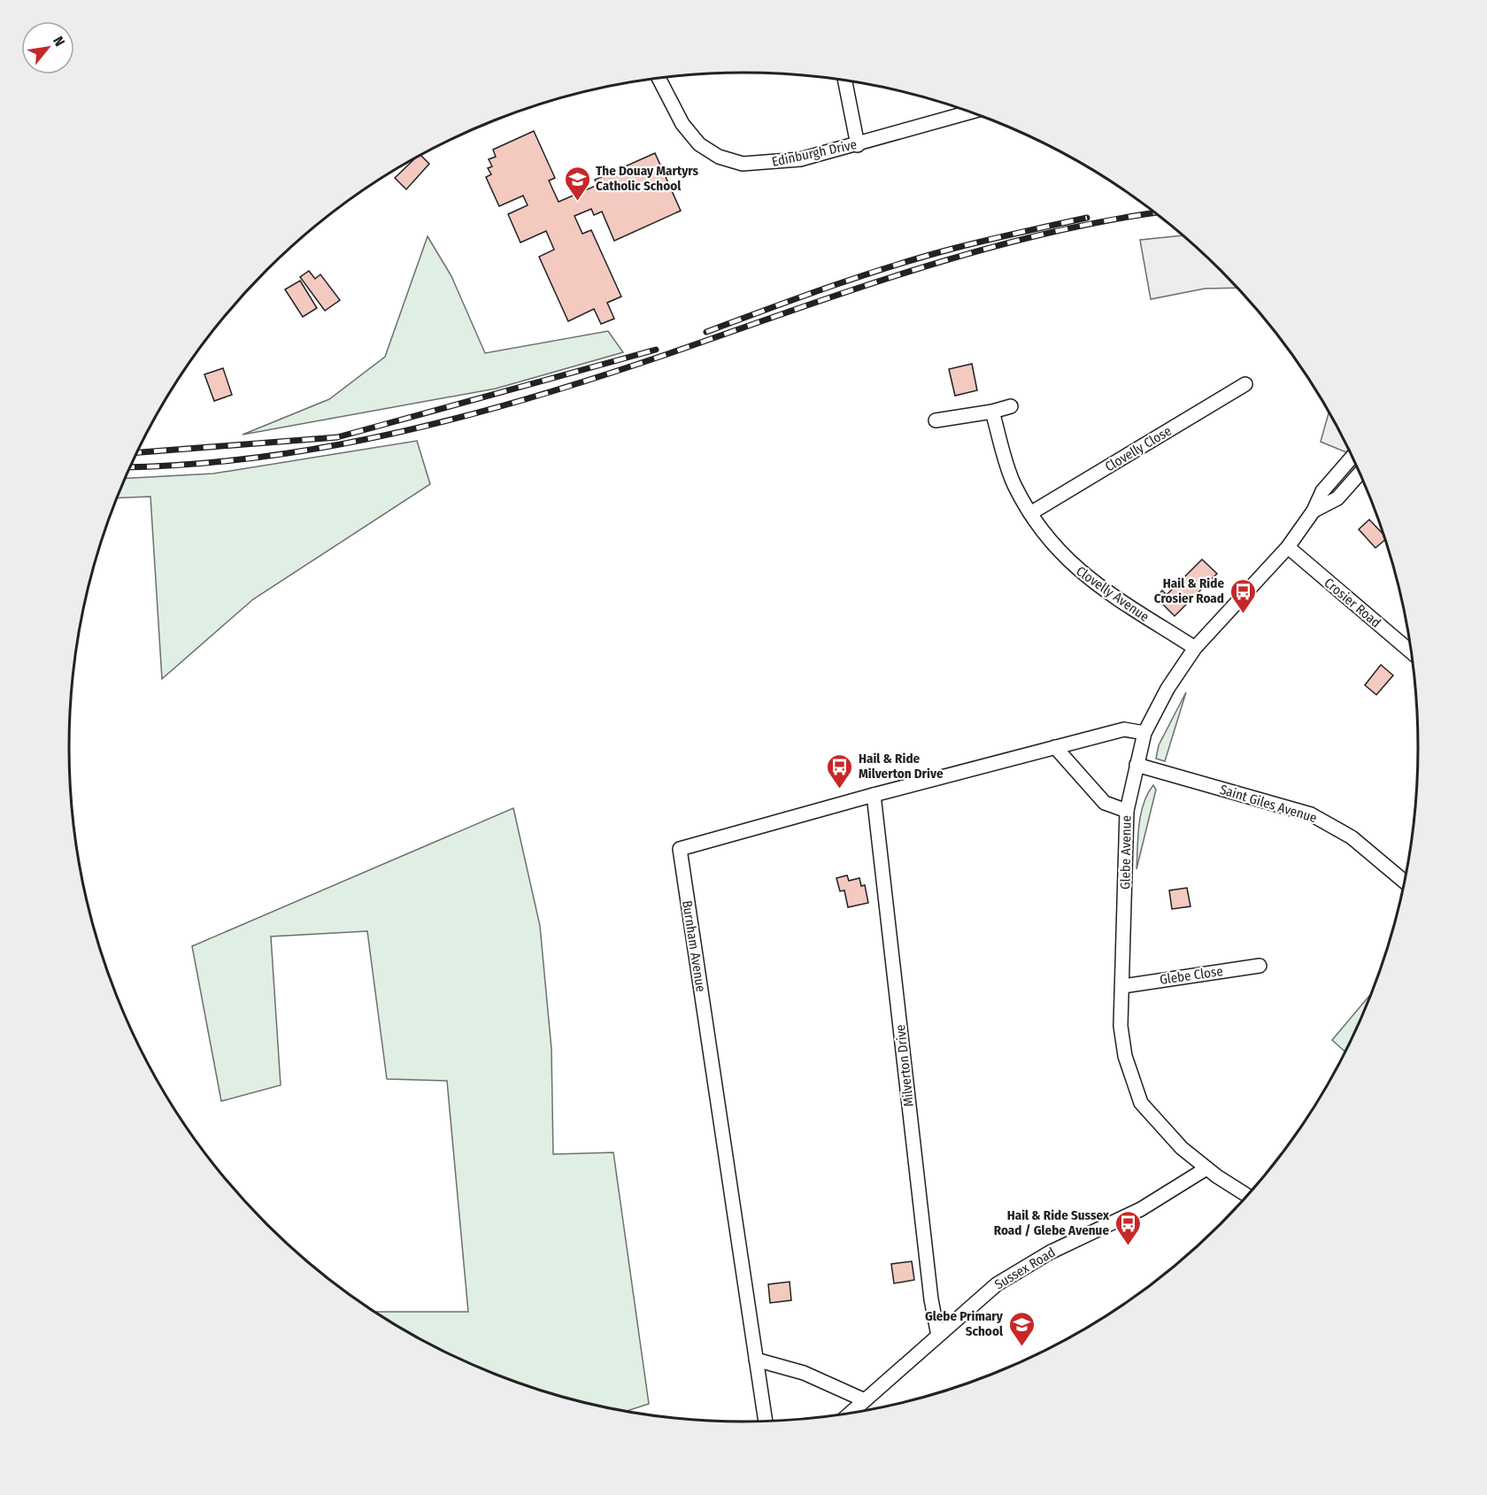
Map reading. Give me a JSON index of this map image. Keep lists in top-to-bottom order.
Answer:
{
  "streets": {
    "street": [
      "Edinburgh Drive",
      "Clovelly Close",
      "Clovelly Avenue",
      "Crosier Road",
      "Saint Giles Avenue",
      "Glebe Avenue",
      "Burnham Avenue",
      "Glebe Close",
      "Milverton Drive",
      "Sussex Road"
    ]
  },
  "crossings": [
    ["Clovelly Close", "Clovelly Avenue"],
    ["Clovelly Avenue", "Glebe Avenue"],
    ["Crosier Road", "Glebe Avenue"],
    ["Saint Giles Avenue", "Glebe Avenue"],
    ["Glebe Avenue", "Burnham Avenue"],
    ["Glebe Avenue", "Glebe Close"],
    ["Glebe Avenue", "Sussex Road"],
    ["Burnham Avenue", "Milverton Drive"],
    ["Milverton Drive", "Sussex Road"]
  ],
  "places": {
    "school or university": ["The Douay Martyrs Catholic School", "Glebe Primary School"],
    "bus stop": ["Hail & Ride Crosier Road", "Hail & Ride Milverton Drive", "Hail & Ride Sussex Road / Glebe Avenue"]
  },
  "north": "top right"
}
